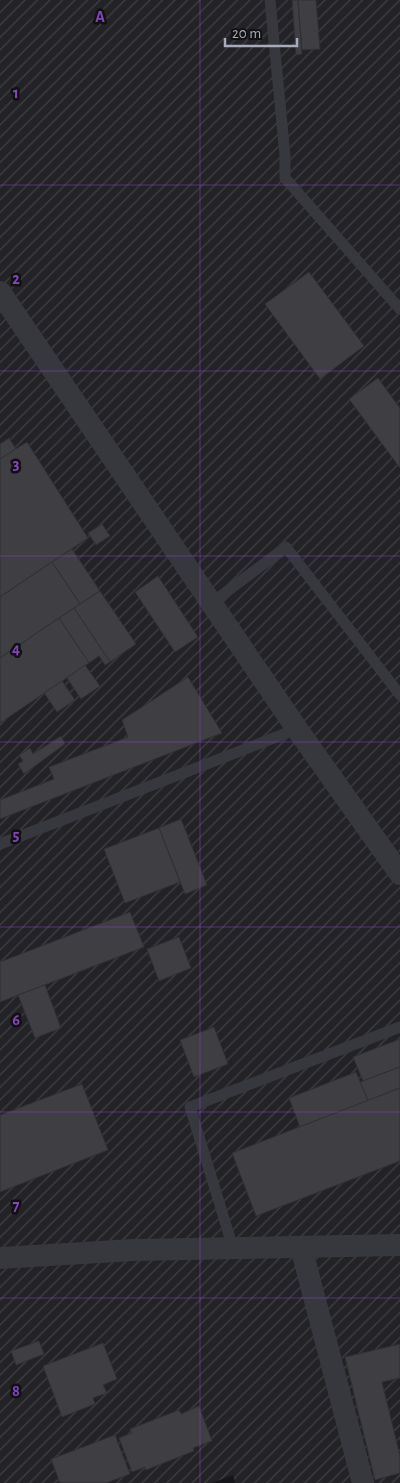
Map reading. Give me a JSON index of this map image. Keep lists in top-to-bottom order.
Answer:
{
  "scale_bar": "20 m",
  "grid": {
    "columns": ["A"],
    "rows": [
      "1",
      "2",
      "3",
      "4",
      "5",
      "6",
      "7",
      "8"
    ]
  }
}
